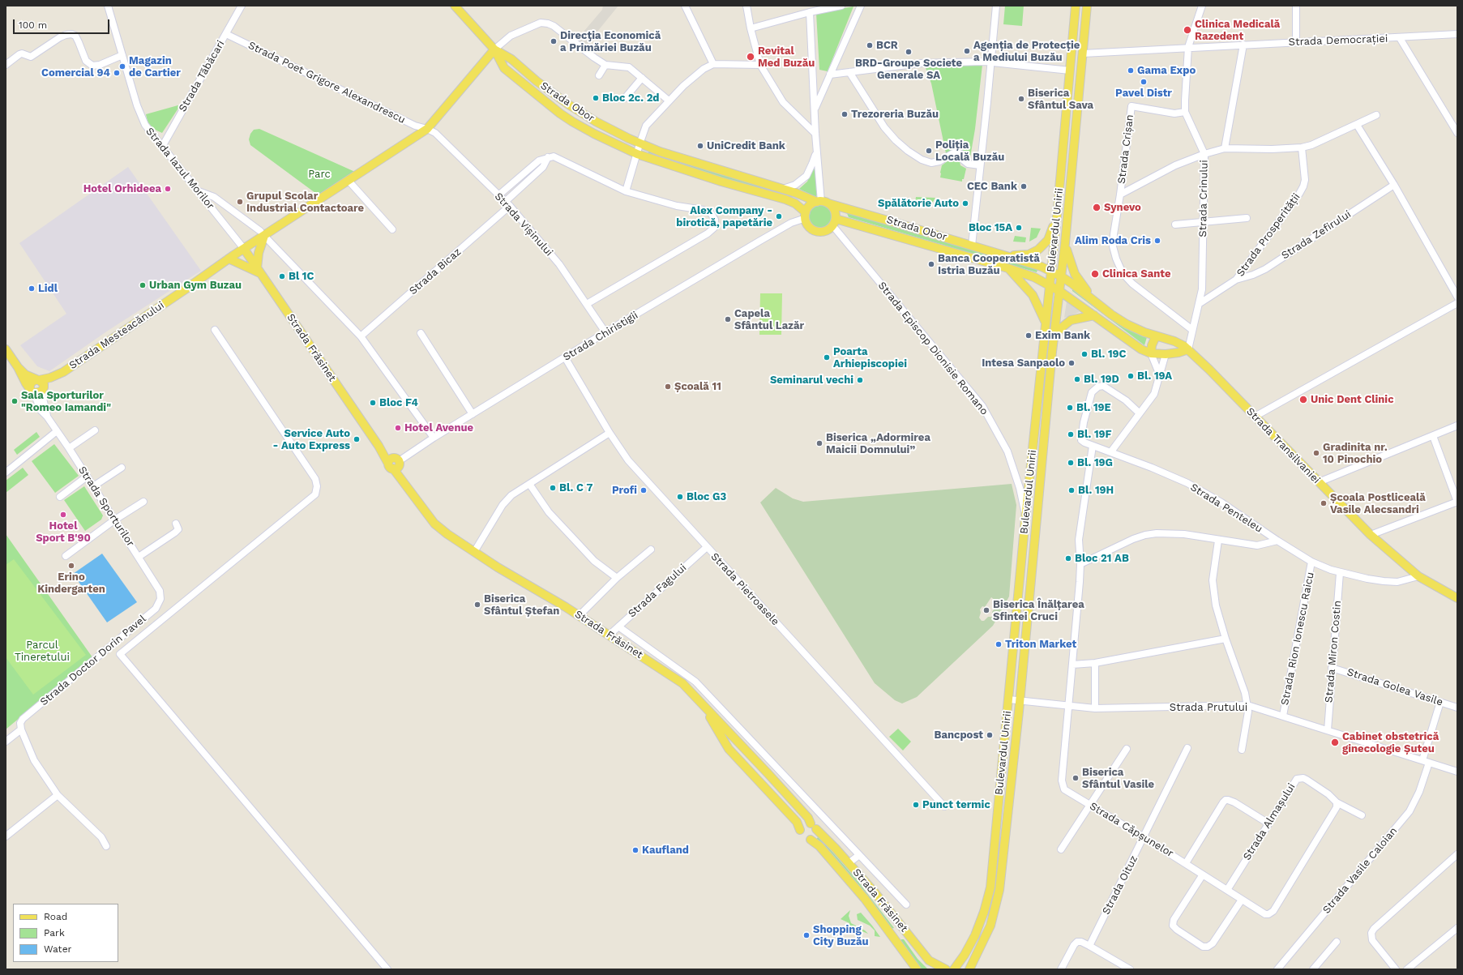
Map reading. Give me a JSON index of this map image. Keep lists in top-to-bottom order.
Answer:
{
  "streets": {
    "main road": [
      "Strada Obor",
      "Bulevardul Unirii",
      "Strada Mesteacănului",
      "Strada Frăsinet",
      "Strada Transilvaniei",
      "Strada Sporturilor"
    ],
    "street": [
      "Strada Democrației",
      "Strada Tăbăcari",
      "Strada Poet Grigore Alexandrescu",
      "Strada Crișan",
      "Strada Iazul Morilor",
      "Strada Crinului",
      "Strada Vișinului",
      "Strada Prosperității",
      "Strada Zefirului",
      "Strada Bicaz",
      "Strada Chiristigii",
      "Strada Episcop Dionisie Romano",
      "Strada Penteleu",
      "Strada Pietroasele",
      "Strada Fagului",
      "Strada Rion Ionescu Raicu",
      "Strada Miron Costin",
      "Strada Doctor Dorin Pavel",
      "Strada Golea Vasile",
      "Strada Prutului",
      "Strada Almașului",
      "Strada Căpșunelor",
      "Strada Vasile Caloian",
      "Strada Oituz"
    ]
  },
  "crossings": [
    ["Strada Democrației", "Bulevardul Unirii"],
    ["Strada Tăbăcari", "Strada Poet Grigore Alexandrescu"],
    ["Strada Tăbăcari", "Strada Iazul Morilor"],
    ["Strada Poet Grigore Alexandrescu", "Strada Vișinului"],
    ["Strada Poet Grigore Alexandrescu", "Strada Mesteacănului"],
    ["Strada Obor", "Bulevardul Unirii"],
    ["Strada Obor", "Strada Mesteacănului"],
    ["Strada Obor", "Strada Chiristigii"],
    ["Strada Obor", "Strada Episcop Dionisie Romano"],
    ["Strada Obor", "Strada Transilvaniei"],
    ["Strada Crișan", "Strada Crinului"],
    ["Strada Iazul Morilor", "Strada Mesteacănului"],
    ["Strada Iazul Morilor", "Strada Frăsinet"],
    ["Strada Crinului", "Strada Prosperității"],
    ["Strada Crinului", "Strada Transilvaniei"],
    ["Strada Vișinului", "Strada Bicaz"],
    ["Strada Vișinului", "Strada Mesteacănului"],
    ["Strada Vișinului", "Strada Chiristigii"],
    ["Bulevardul Unirii", "Strada Episcop Dionisie Romano"],
    ["Bulevardul Unirii", "Strada Transilvaniei"],
    ["Bulevardul Unirii", "Strada Prutului"],
    ["Strada Prosperității", "Strada Zefirului"],
    ["Strada Mesteacănului", "Strada Frăsinet"],
    ["Strada Mesteacănului", "Strada Sporturilor"],
    ["Strada Chiristigii", "Strada Frăsinet"],
    ["Strada Chiristigii", "Strada Episcop Dionisie Romano"],
    ["Strada Chiristigii", "Strada Pietroasele"],
    ["Strada Frăsinet", "Strada Fagului"],
    ["Strada Transilvaniei", "Strada Penteleu"],
    ["Strada Sporturilor", "Strada Doctor Dorin Pavel"],
    ["Strada Penteleu", "Strada Rion Ionescu Raicu"],
    ["Strada Penteleu", "Strada Miron Costin"],
    ["Strada Pietroasele", "Strada Fagului"],
    ["Strada Rion Ionescu Raicu", "Strada Prutului"],
    ["Strada Miron Costin", "Strada Golea Vasile"],
    ["Strada Miron Costin", "Strada Prutului"],
    ["Strada Golea Vasile", "Strada Vasile Caloian"],
    ["Strada Prutului", "Strada Căpșunelor"],
    ["Strada Prutului", "Strada Vasile Caloian"],
    ["Strada Almașului", "Strada Căpșunelor"],
    ["Strada Căpșunelor", "Strada Oituz"]
  ],
  "parks": ["Parc", "Parcul Tineretului"],
  "places": [
    "Clinica Medicală Razedent",
    "Direcţia Economică a Primăriei Buzău",
    "BCR",
    "Agenția de Protecție a Mediului Buzău",
    "BRD-Groupe Societe Generale SA",
    "Revital Med Buzău",
    "Magazin de Cartier",
    "Gama Expo",
    "Comercial 94",
    "Pavel Distr",
    "Bloc 2c. 2d",
    "Biserica Sfântul Sava",
    "Trezoreria Buzău",
    "UniCredit Bank",
    "Poliția Locală Buzău",
    "CEC Bank",
    "Hotel Orhideea",
    "Grupul Scolar Industrial Contactoare",
    "Spălătorie Auto",
    "Synevo",
    "Alex Company - birotică, papetărie",
    "Bloc 15A",
    "Alim Roda Cris",
    "Banca Cooperatistă Istria Buzău",
    "Clinica Sante",
    "Bl 1C",
    "Urban Gym Buzau",
    "Lidl",
    "Capela Sfântul Lazăr",
    "Exim Bank",
    "Bl. 19C",
    "Poarta Arhiepiscopiei",
    "Intesa Sanpaolo",
    "Bl. 19A",
    "Bl. 19D",
    "Seminarul vechi",
    "Școală 11",
    "Unic Dent Clinic",
    "Sala Sporturilor \"Romeo Iamandi\"",
    "Bloc F4",
    "Bl. 19E",
    "Hotel Avenue",
    "Bl. 19F",
    "Service Auto - Auto Express",
    "Biserica „Adormirea Maicii Domnului”",
    "Gradinita nr. 10 Pinochio",
    "Bl. 19G",
    "Bl. C 7",
    "Profi",
    "Bl. 19H",
    "Bloc G3",
    "Școala Postliceală Vasile Alecsandri",
    "Hotel Sport B'90",
    "Bloc 21 AB",
    "Erino Kindergarten",
    "Biserica Sfântul Ștefan",
    "Biserica Înălțarea Sfintei Cruci",
    "Triton Market",
    "Bancpost",
    "Cabinet obstetrică ginecologie Șuteu",
    "Biserica Sfântul Vasile",
    "Punct termic",
    "Kaufland",
    "Shopping City Buzău"
  ],
  "legend": ["Road", "Park", "Water"],
  "scale_bar": "100 m"
}
